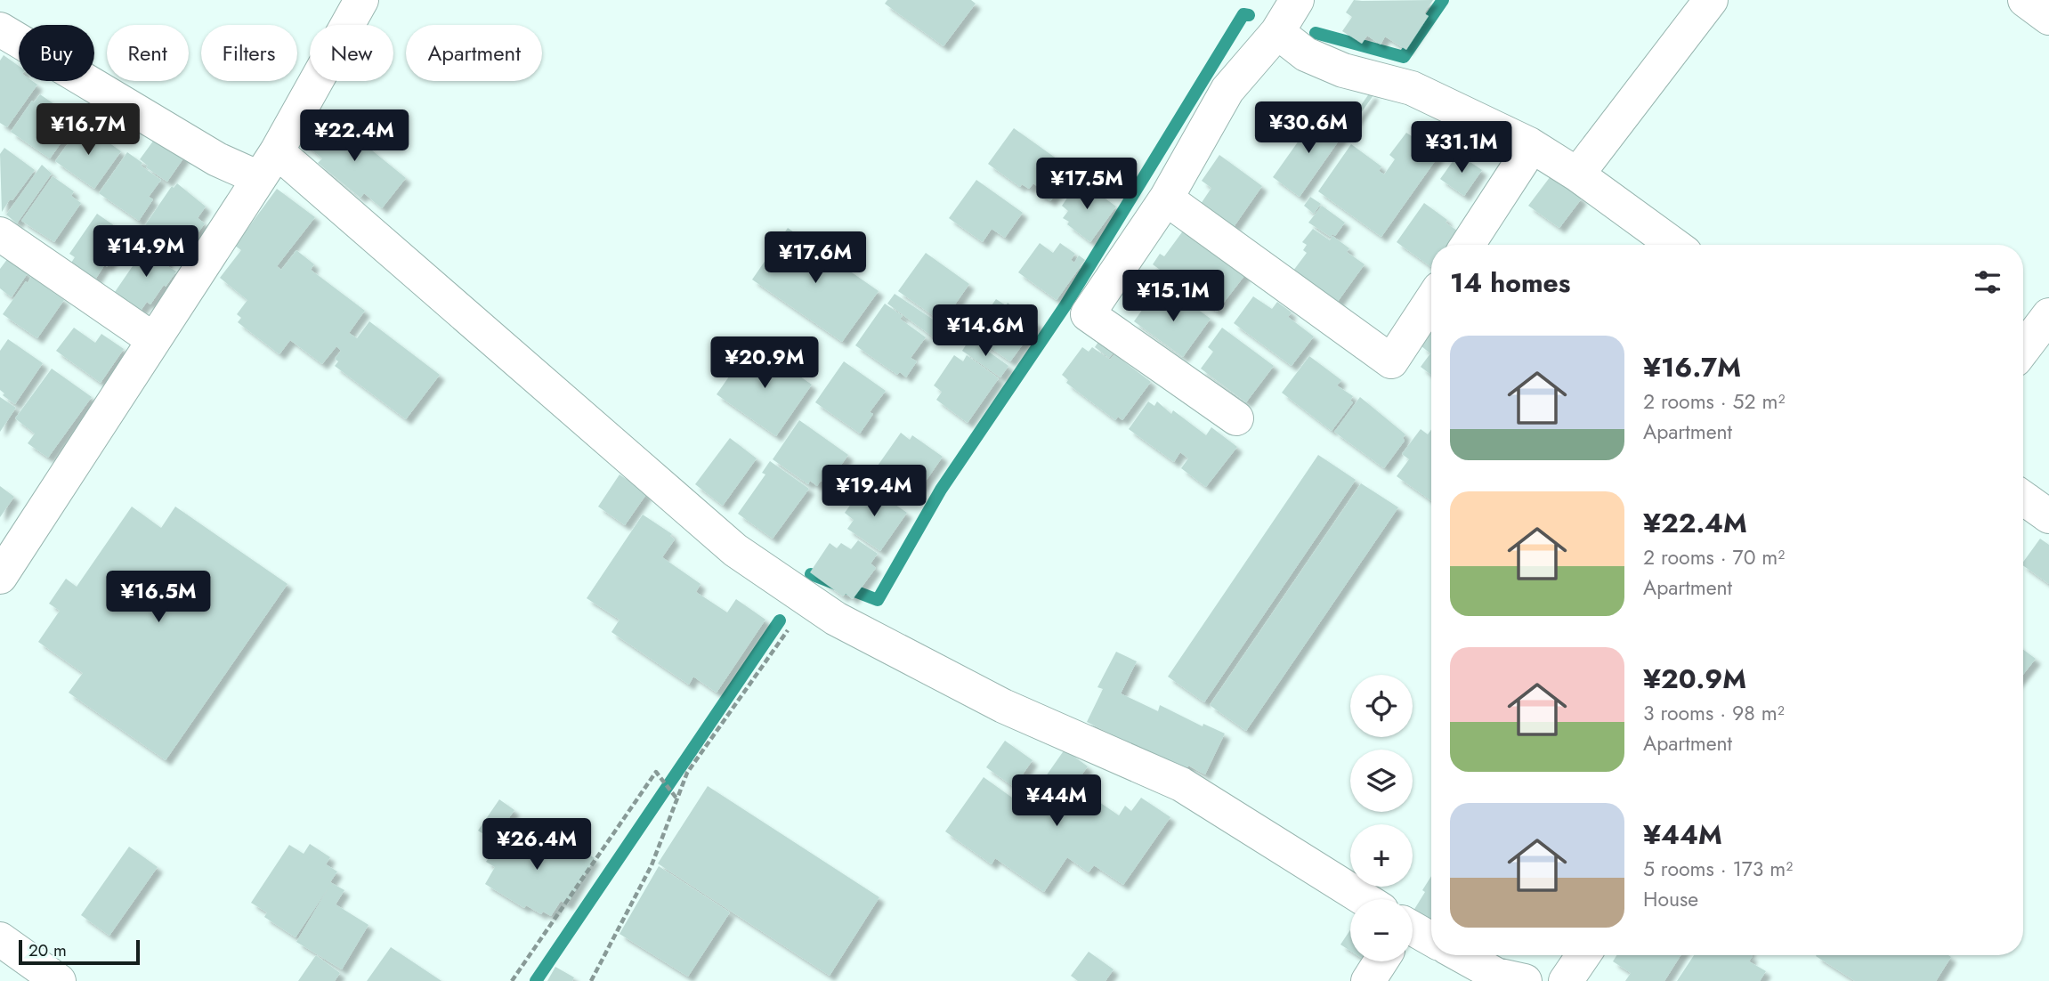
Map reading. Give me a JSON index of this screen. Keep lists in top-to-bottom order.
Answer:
{
  "scale_bar": "20 m",
  "page": {
    "chip": [
      "Buy",
      "Rent",
      "Filters",
      "New",
      "Apartment"
    ],
    "price": [
      "¥30.6M",
      "¥16.7M",
      "¥22.4M",
      "¥31.1M",
      "¥17.5M",
      "¥14.9M",
      "¥17.6M",
      "¥15.1M",
      "¥14.6M",
      "¥20.9M",
      "¥19.4M",
      "¥16.5M",
      "¥44M",
      "¥26.4M"
    ],
    "heading": "14 homes",
    "list": [
      {
        "name": "¥16.7M",
        "note": "2 rooms · 52 m² · Apartment"
      },
      {
        "name": "¥22.4M",
        "note": "2 rooms · 70 m² · Apartment"
      },
      {
        "name": "¥20.9M",
        "note": "3 rooms · 98 m² · Apartment"
      },
      {
        "name": "¥44M",
        "note": "5 rooms · 173 m² · House"
      }
    ],
    "map_buttons": ["+", "−"],
    "scale": "20 m"
  }
}
